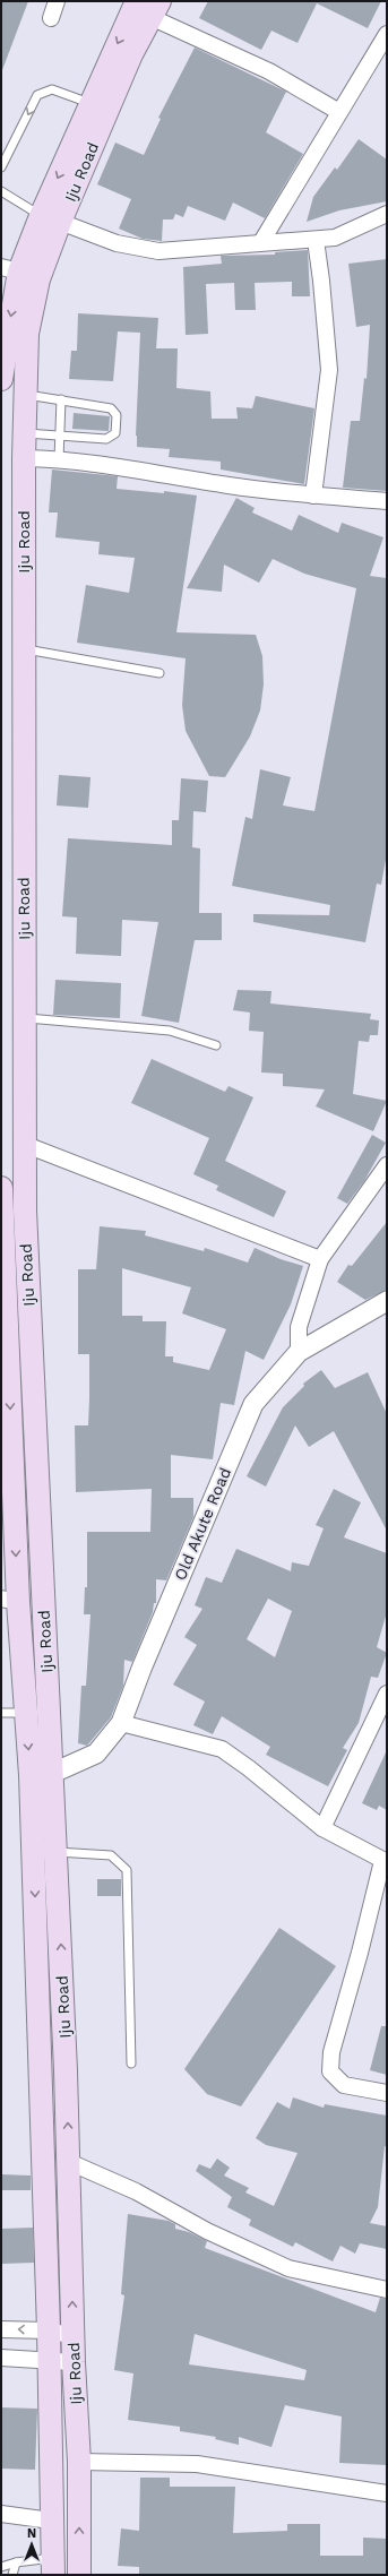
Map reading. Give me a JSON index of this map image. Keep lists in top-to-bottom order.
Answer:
{
  "streets": {
    "main road": ["Iju Road"],
    "street": ["Old Akute Road"]
  },
  "crossings": [
    ["Iju Road", "Old Akute Road"]
  ],
  "north": "top"
}
